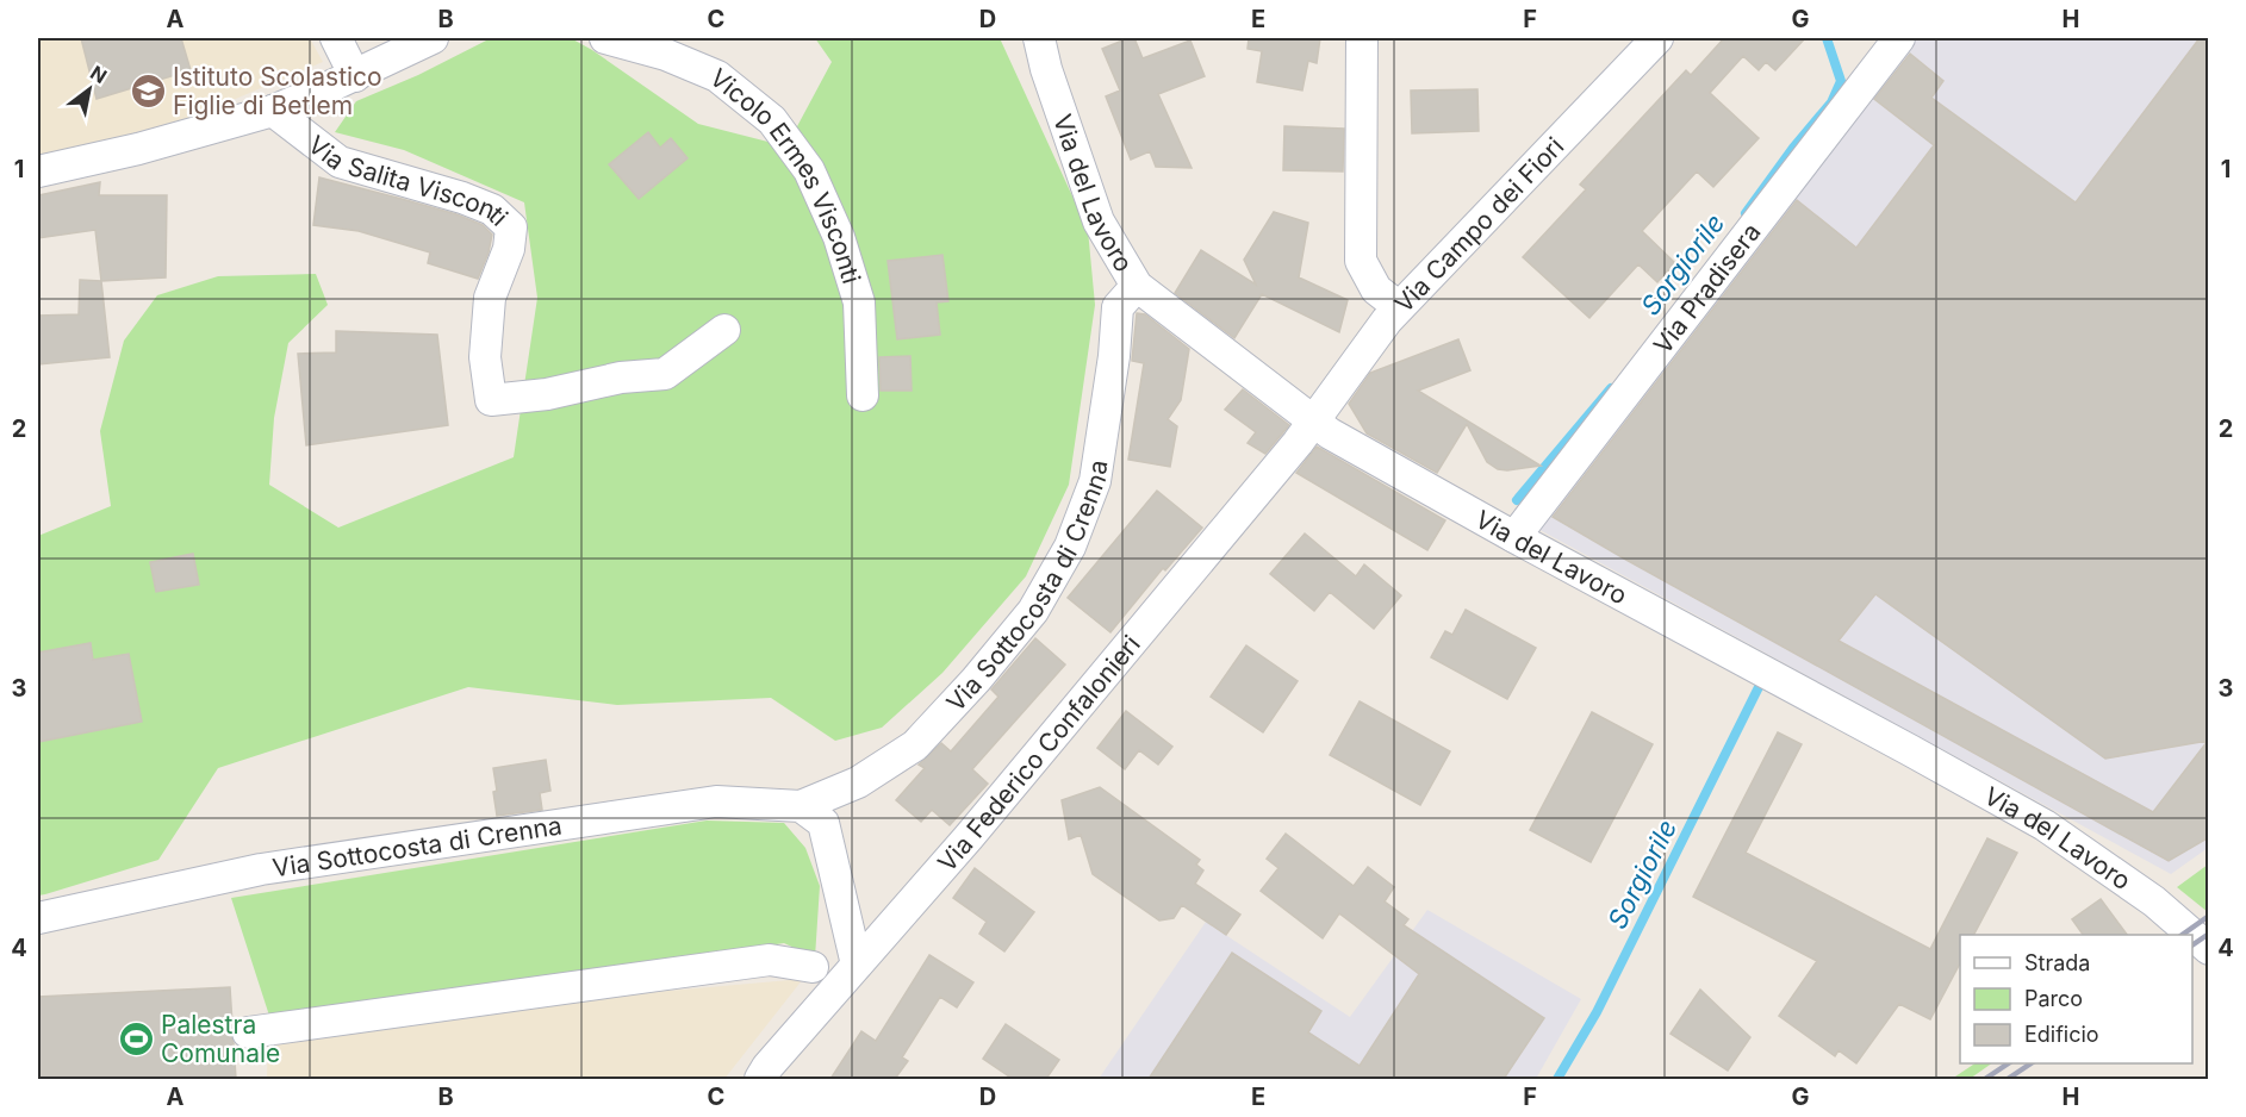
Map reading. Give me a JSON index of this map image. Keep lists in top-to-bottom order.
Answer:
{
  "streets": {
    "street": [
      "Via Salita Visconti",
      "Vicolo Ermes Visconti",
      "Via del Lavoro",
      "Via Campo dei Fiori",
      "Via Pradisera",
      "Via Sottocosta di Crenna",
      "Via Federico Confalonieri"
    ]
  },
  "crossings": [
    ["Via del Lavoro", "Via Campo dei Fiori"],
    ["Via del Lavoro", "Via Pradisera"],
    ["Via del Lavoro", "Via Sottocosta di Crenna"],
    ["Via del Lavoro", "Via Federico Confalonieri"],
    ["Via Campo dei Fiori", "Via Federico Confalonieri"]
  ],
  "water": ["Sorgiorile"],
  "places": {
    "school or university": ["Istituto Scolastico Figlie di Betlem"],
    "sports": ["Palestra Comunale"]
  },
  "legend": ["Strada", "Parco", "Edificio"],
  "north": "top right",
  "grid": {
    "columns": [
      "A",
      "B",
      "C",
      "D",
      "E",
      "F",
      "G",
      "H"
    ],
    "rows": [
      "1",
      "2",
      "3",
      "4"
    ]
  }
}
